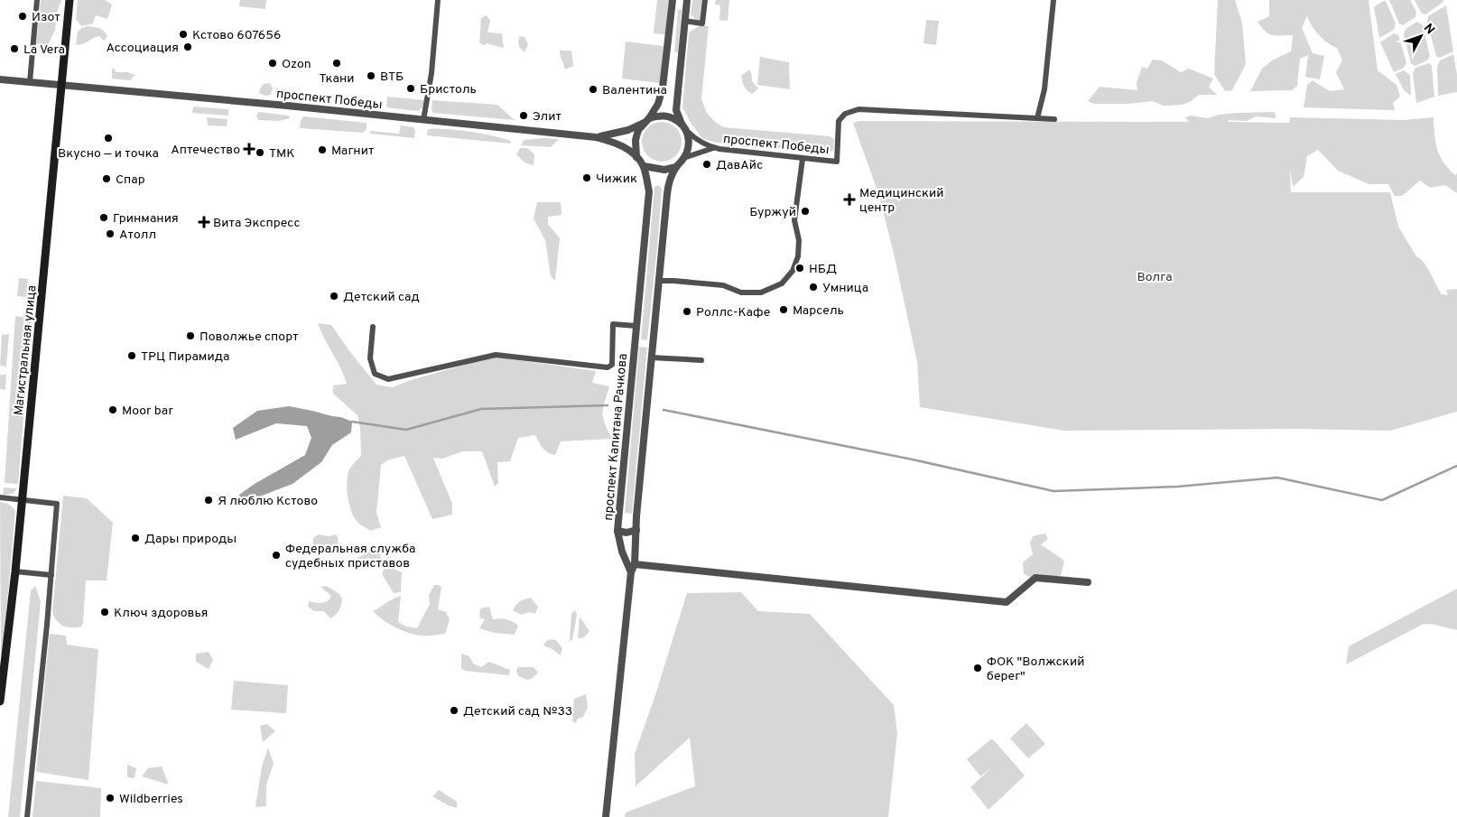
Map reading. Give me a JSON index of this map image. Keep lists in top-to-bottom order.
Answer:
{
  "streets": {
    "main road": ["Магистральная улица"],
    "street": ["проспект Победы", "проспект Капитана Рачкова"]
  },
  "crossings": [
    ["проспект Победы", "Магистральная улица"]
  ],
  "parks": ["Волга"],
  "places": {
    "other": [
      "Изот",
      "Кстово 607656",
      "Ассоциация",
      "La Vera",
      "Ozon",
      "Ткани",
      "ВТБ",
      "Бристоль",
      "Валентина",
      "Элит",
      "Вкусно — и точка",
      "Магнит",
      "ТМК",
      "ДавАйс",
      "Чижик",
      "Спар",
      "Буржуй",
      "Гринмания",
      "Атолл",
      "НБД",
      "Умница",
      "Детский сад",
      "Марсель",
      "Роллс-Кафе",
      "Поволжье спорт",
      "ТРЦ Пирамида",
      "Moor bar",
      "Я люблю Кстово",
      "Дары природы",
      "Федеральная служба судебных приставов",
      "Ключ здоровья",
      "ФОК \"Волжский берег\"",
      "Детский сад №33",
      "Wildberries"
    ],
    "health": ["Аптечество", "Медицинский центр", "Вита Экспресс"]
  },
  "north": "top right"
}
